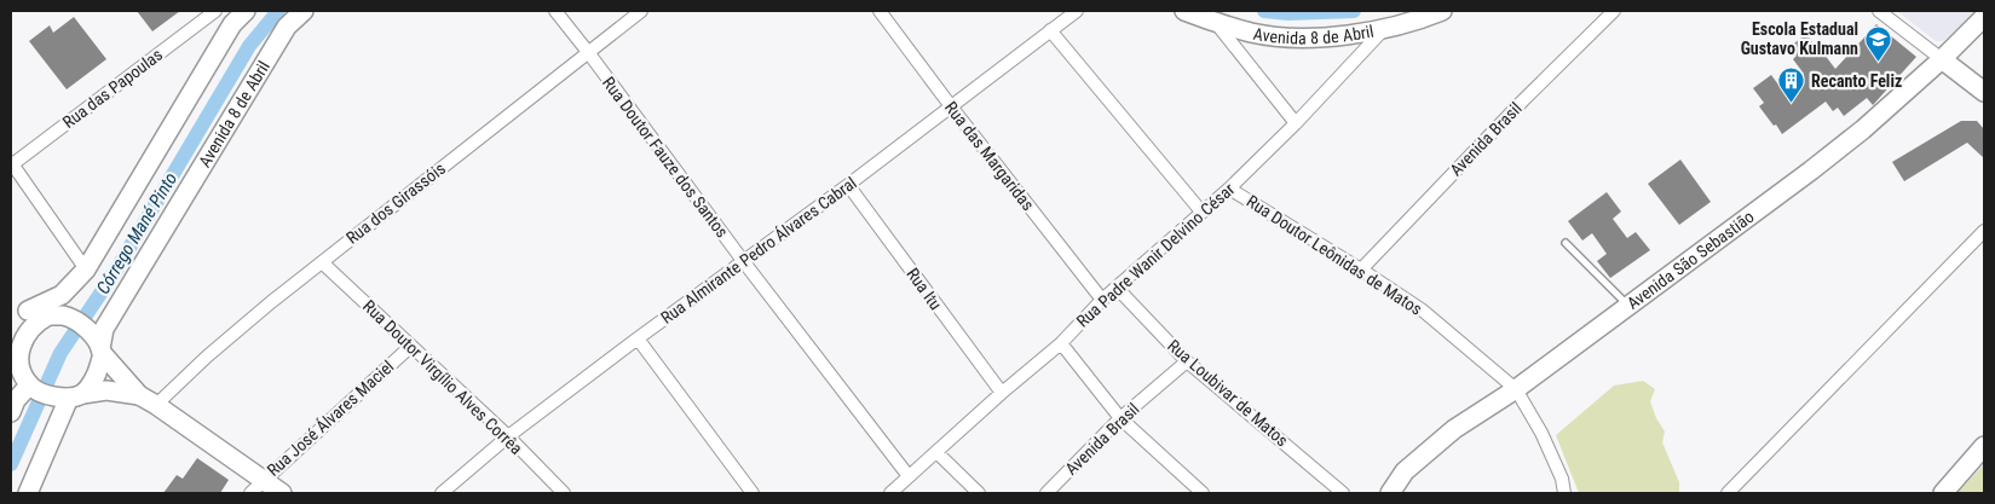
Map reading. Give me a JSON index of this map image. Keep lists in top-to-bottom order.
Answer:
{
  "streets": {
    "main road": ["Avenida 8 de Abril", "Avenida São Sebastião"],
    "street": [
      "Rua das Papoulas",
      "Avenida Brasil",
      "Rua das Margaridas",
      "Rua Doutor Fauze dos Santos",
      "Rua dos Girassóis",
      "Rua Almirante Pedro Álvares Cabral",
      "Rua Padre Wanir Delvino César",
      "Rua Doutor Leônidas de Matos",
      "Rua Itu",
      "Rua Doutor Virgílio Alves Corrêa",
      "Rua Loubivar de Matos",
      "Rua José Álvares Maciel"
    ]
  },
  "crossings": [
    ["Avenida 8 de Abril", "Rua Padre Wanir Delvino César"],
    ["Avenida Brasil", "Rua Doutor Leônidas de Matos"],
    ["Avenida Brasil", "Rua Loubivar de Matos"],
    ["Rua das Margaridas", "Rua Almirante Pedro Álvares Cabral"],
    ["Rua das Margaridas", "Rua Padre Wanir Delvino César"],
    ["Rua Doutor Fauze dos Santos", "Rua dos Girassóis"],
    ["Rua Doutor Fauze dos Santos", "Rua Almirante Pedro Álvares Cabral"],
    ["Rua Doutor Fauze dos Santos", "Rua Padre Wanir Delvino César"],
    ["Rua dos Girassóis", "Rua Doutor Virgílio Alves Corrêa"],
    ["Rua Almirante Pedro Álvares Cabral", "Rua Itu"],
    ["Rua Almirante Pedro Álvares Cabral", "Rua Doutor Virgílio Alves Corrêa"],
    ["Rua Padre Wanir Delvino César", "Rua Doutor Leônidas de Matos"],
    ["Rua Padre Wanir Delvino César", "Rua Itu"],
    ["Rua Padre Wanir Delvino César", "Rua Loubivar de Matos"],
    ["Rua Doutor Leônidas de Matos", "Avenida São Sebastião"],
    ["Rua Doutor Virgílio Alves Corrêa", "Rua José Álvares Maciel"]
  ],
  "water": ["Córrego Mané Pinto"],
  "places": {
    "school or university": ["Escola Estadual Gustavo Kulmann"],
    "building": ["Recanto Feliz"]
  }
}
